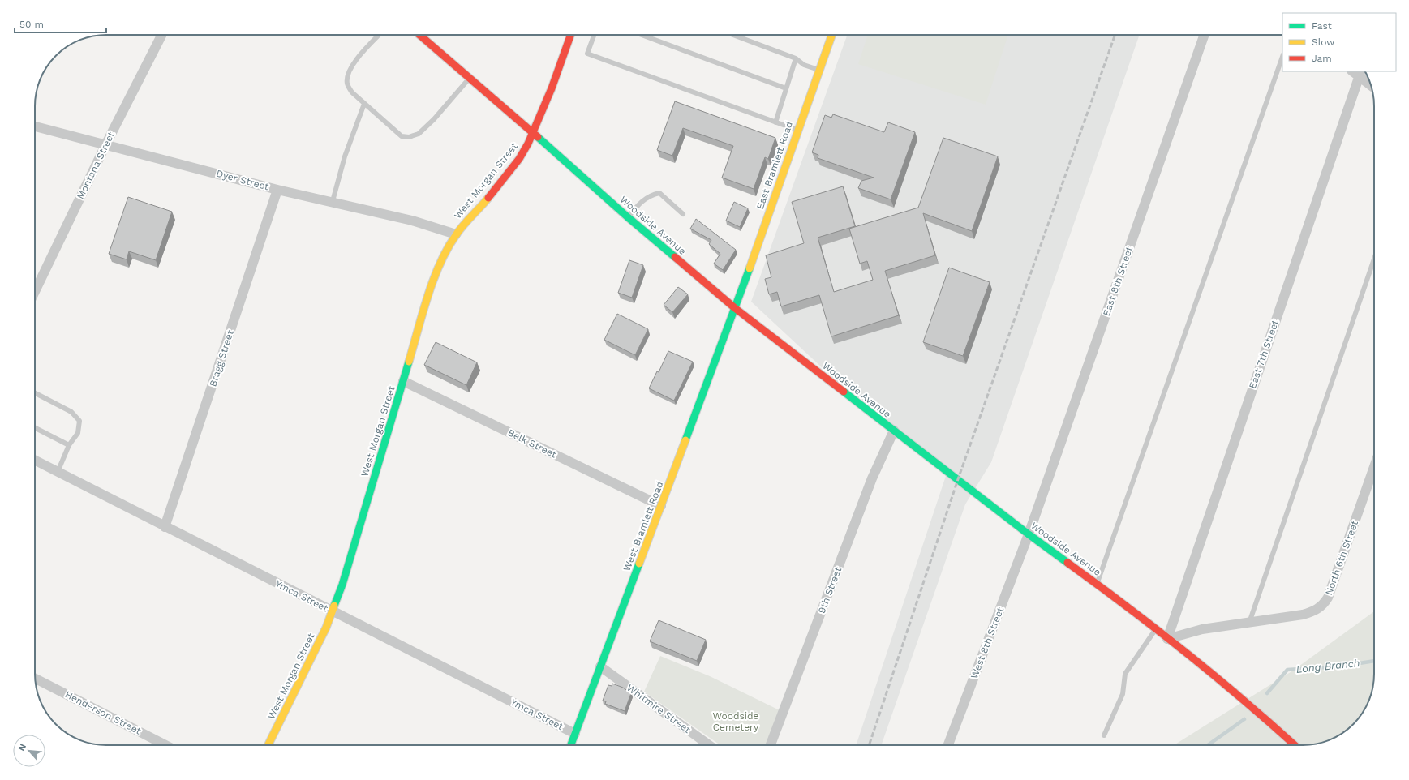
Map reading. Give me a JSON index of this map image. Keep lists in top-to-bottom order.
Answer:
{
  "streets": {
    "street": [
      "Montana Street",
      "East Bramlett Road",
      "Dyer Street",
      "West Morgan Street",
      "Woodside Avenue",
      "East 8th Street",
      "East 7th Street",
      "Bragg Street",
      "Belk Street",
      "West Bramlett Road",
      "North 6th Street",
      "9th Street",
      "Ymca Street",
      "West 8th Street",
      "Whitmire Street",
      "Henderson Street"
    ]
  },
  "crossings": [
    ["Montana Street", "Dyer Street"],
    ["East Bramlett Road", "Woodside Avenue"],
    ["East Bramlett Road", "West Bramlett Road"],
    ["Dyer Street", "West Morgan Street"],
    ["Dyer Street", "Bragg Street"],
    ["West Morgan Street", "Woodside Avenue"],
    ["West Morgan Street", "Belk Street"],
    ["West Morgan Street", "Ymca Street"],
    ["Woodside Avenue", "East 8th Street"],
    ["Woodside Avenue", "East 7th Street"],
    ["Woodside Avenue", "West Bramlett Road"],
    ["Woodside Avenue", "North 6th Street"],
    ["Woodside Avenue", "9th Street"],
    ["Woodside Avenue", "West 8th Street"],
    ["East 8th Street", "West 8th Street"],
    ["East 7th Street", "North 6th Street"],
    ["Bragg Street", "Ymca Street"],
    ["Belk Street", "West Bramlett Road"],
    ["West Bramlett Road", "Ymca Street"],
    ["West Bramlett Road", "Whitmire Street"]
  ],
  "water": ["Long Branch"],
  "parks": ["Woodside Cemetery"],
  "legend": ["Fast", "Slow", "Jam"],
  "scale_bar": "50 m",
  "north": "top left"
}
